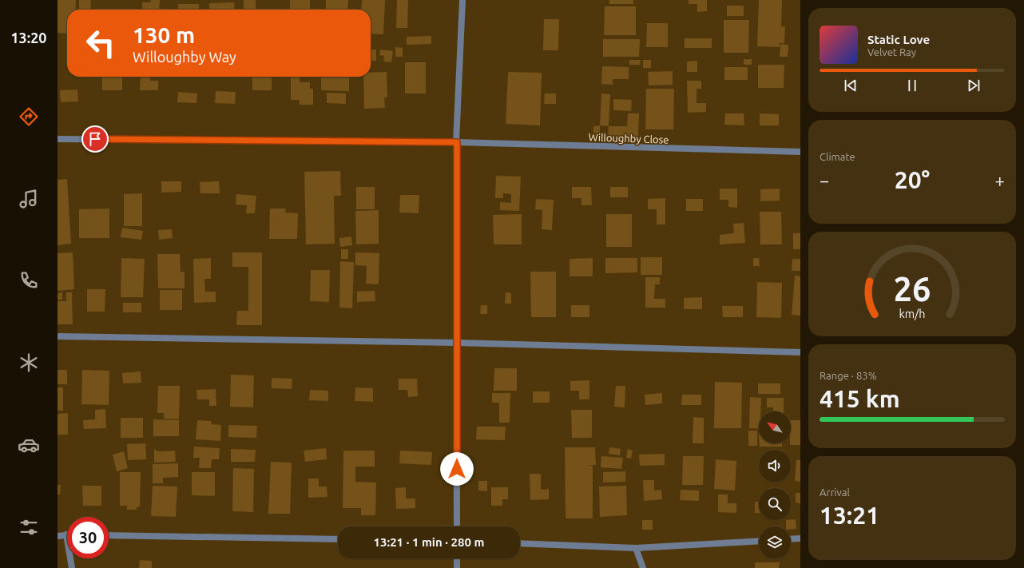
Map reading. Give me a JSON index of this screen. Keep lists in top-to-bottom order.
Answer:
{
  "streets": {
    "street": ["Willoughby Close"]
  },
  "north": "top left",
  "page": {
    "tabs": "13:20",
    "turn": ["130 m", "Willoughby Way"],
    "song": ["Static Love", "Velvet Ray"],
    "tile": [
      "Climate",
      ["Range · 83%", "415 km"],
      ["Arrival", "13:21"]
    ],
    "heat": ["−", "20°", "+"],
    "limit": "30",
    "trip": "13:21 · 1 min · 280 m",
    "gauge": ["26", "km/h"]
  }
}
